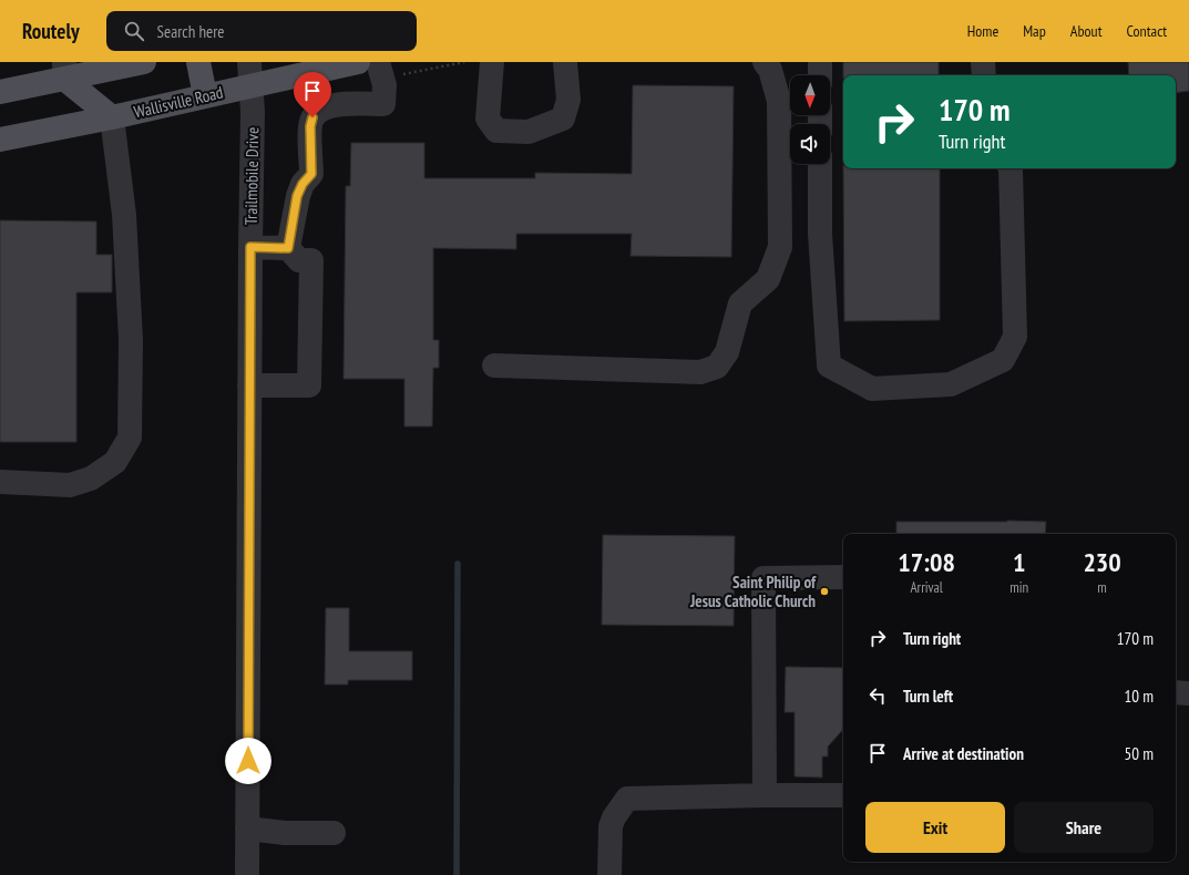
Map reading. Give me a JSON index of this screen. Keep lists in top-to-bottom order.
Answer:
{
  "streets": {
    "main road": ["Wallisville Road"],
    "street": ["Trailmobile Drive"]
  },
  "crossings": [
    ["Wallisville Road", "Trailmobile Drive"]
  ],
  "places": ["Saint Philip of Jesus Catholic Church"],
  "north": "bottom",
  "page": {
    "header": "Routely",
    "search": "Search here",
    "nav": [
      "Home",
      "Map",
      "About",
      "Contact"
    ],
    "turn": ["170 m", "Turn right"],
    "eta": [
      "17:08",
      "Arrival",
      "1",
      "min",
      "230",
      "m"
    ],
    "list": [
      {
        "name": "Turn right",
        "value": "170 m"
      },
      {
        "name": "Turn left",
        "value": "10 m"
      },
      {
        "name": "Arrive at destination",
        "value": "50 m"
      }
    ],
    "buttons": ["Exit", "Share"]
  }
}
